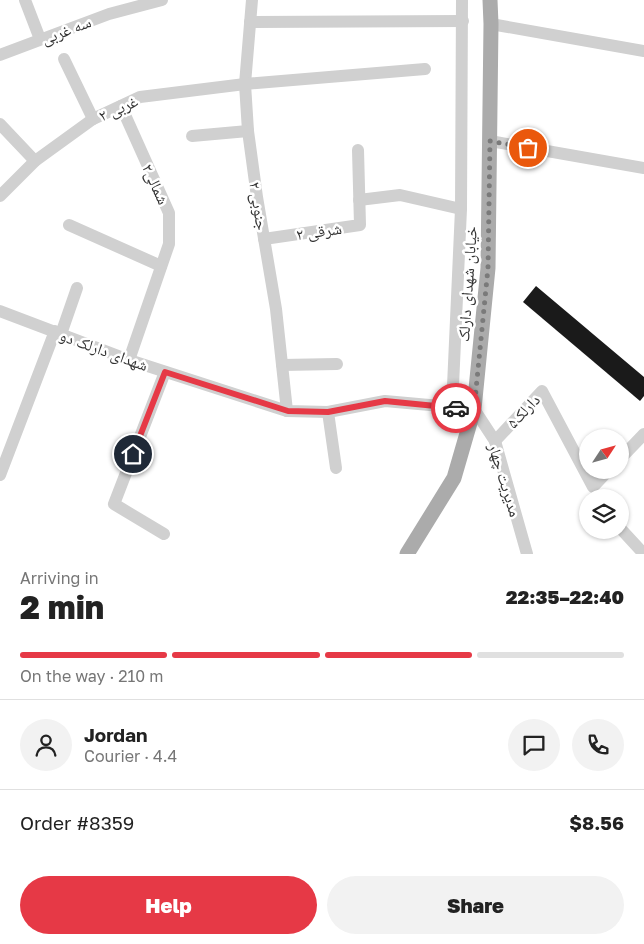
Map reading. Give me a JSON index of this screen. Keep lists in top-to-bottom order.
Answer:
{
  "streets": {
    "main road": ["خیابان شهدای دارلک"],
    "street": [
      "سه غربی",
      "۲ غربی",
      "شمالی۲",
      "۲ جنوبی",
      "۲ شرقی",
      "شهدای دارلک دو",
      "دارلک۵",
      "مدیریت چهار"
    ]
  },
  "crossings": [
    ["۲ غربی", "شمالی۲"],
    ["۲ غربی", "۲ جنوبی"],
    ["شمالی۲", "شهدای دارلک دو"],
    ["۲ جنوبی", "۲ شرقی"],
    ["۲ جنوبی", "شهدای دارلک دو"],
    ["خیابان شهدای دارلک", "شهدای دارلک دو"],
    ["خیابان شهدای دارلک", "مدیریت چهار"],
    ["شهدای دارلک دو", "مدیریت چهار"],
    ["دارلک۵", "مدیریت چهار"]
  ],
  "north": "top right",
  "page": {
    "heading": ["2 min", "Arriving in", "22:35–22:40"],
    "panel": [
      "Jordan",
      "Courier · 4.4",
      "Order #8359",
      "$8.56"
    ],
    "bar": "On the way · 210 m",
    "buttons": ["Help", "Share"]
  }
}
